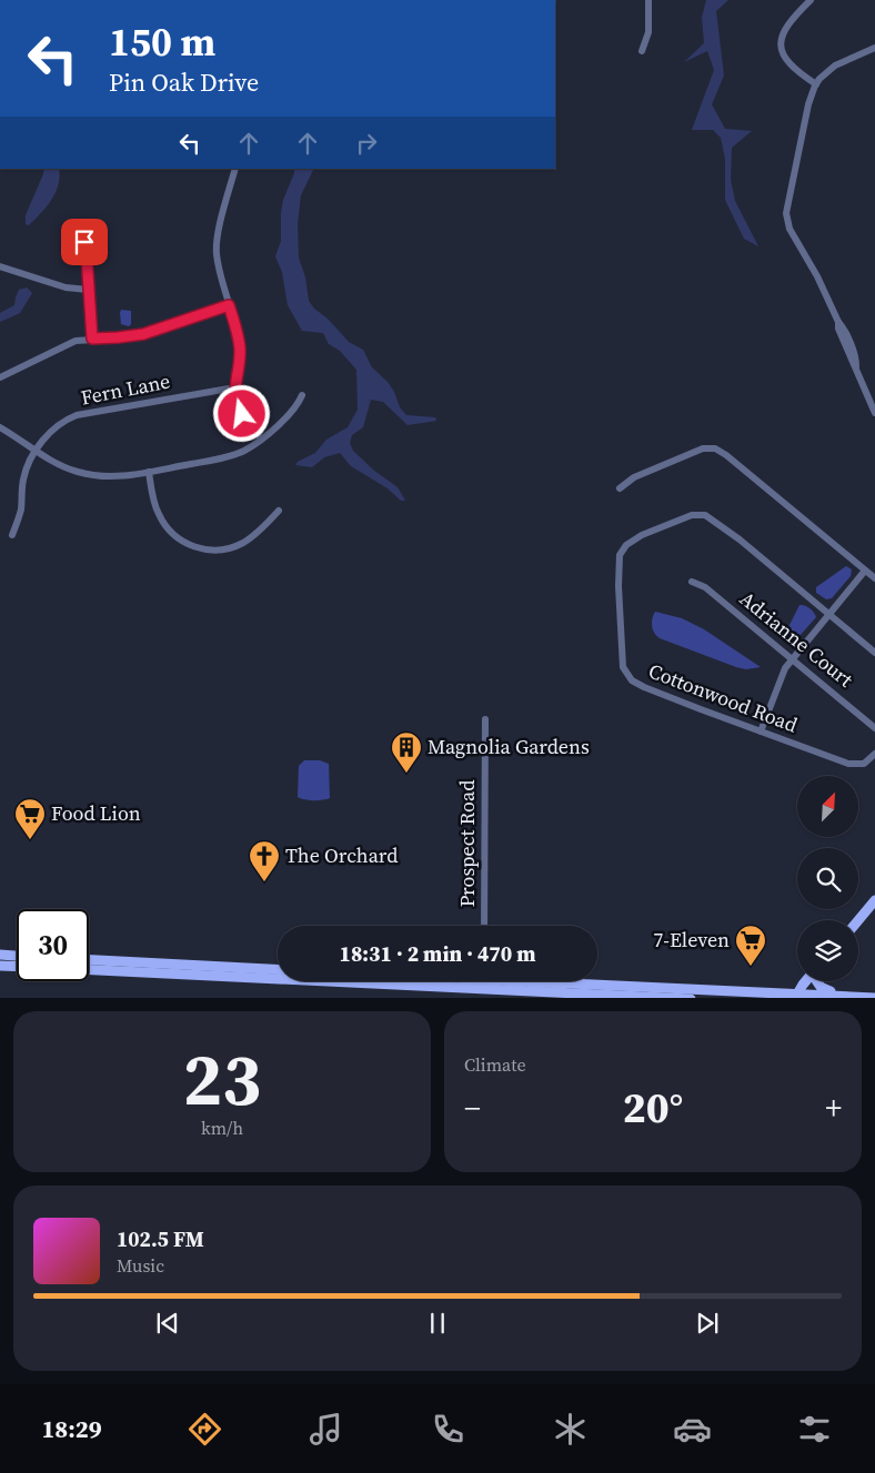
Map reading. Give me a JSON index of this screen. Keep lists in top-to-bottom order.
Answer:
{
  "streets": {
    "street": [
      "Fern Lane",
      "Adrianne Court",
      "Cottonwood Road",
      "Prospect Road"
    ]
  },
  "places": {
    "building": ["Magnolia Gardens"],
    "supermarket": ["Food Lion", "7-Eleven"],
    "church": ["The Orchard"]
  },
  "north": "top right",
  "page": {
    "turn": ["150 m", "Pin Oak Drive"],
    "limit": "30",
    "trip": "18:31 · 2 min · 470 m",
    "tile": [
      ["23", "km/h"],
      "Climate"
    ],
    "heat": ["−", "20°", "+"],
    "song": ["102.5 FM", "Music"],
    "tabs": "18:29"
  }
}
